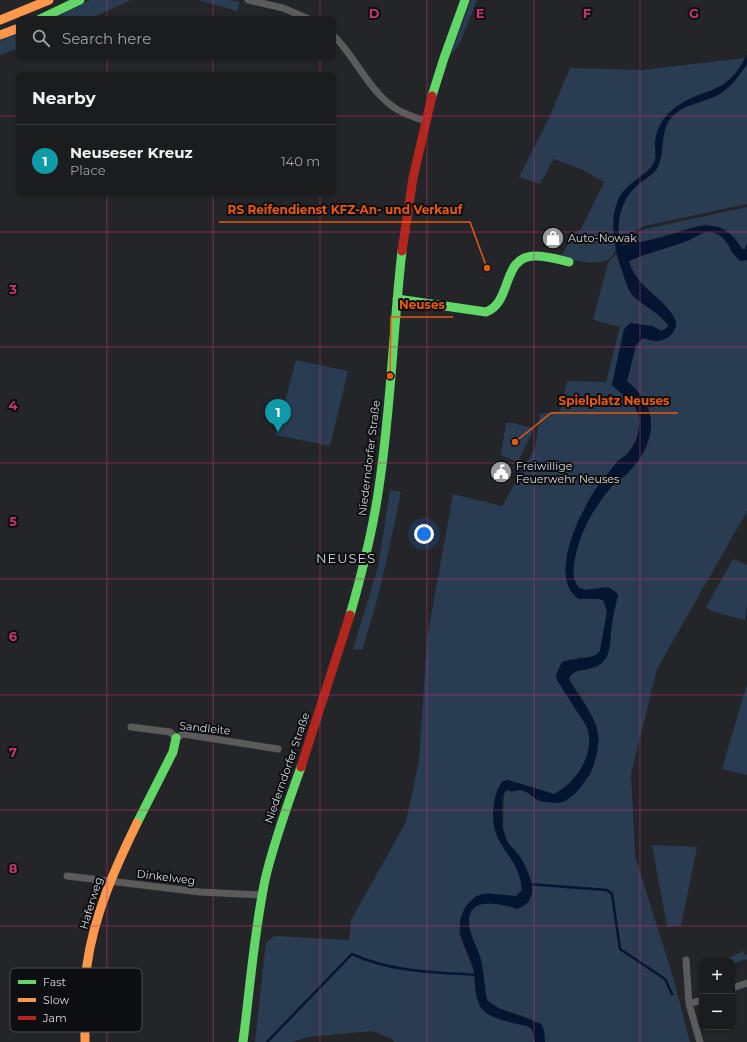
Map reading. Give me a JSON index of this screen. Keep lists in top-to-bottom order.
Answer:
{
  "streets": {
    "main road": ["Niederndorfer Straße", "Haferweg"],
    "street": ["Sandleite", "Dinkelweg"]
  },
  "crossings": [
    ["Niederndorfer Straße", "Dinkelweg"],
    ["Sandleite", "Haferweg"],
    ["Dinkelweg", "Haferweg"]
  ],
  "districts": ["NEUSES"],
  "places": {
    "shop": ["Auto-Nowak"],
    "other": ["RS Reifendienst KFZ-An- und Verkauf", "Neuses", "Spielplatz Neuses"],
    "public building": ["Freiwillige Feuerwehr Neuses"]
  },
  "legend": ["Fast", "Slow", "Jam"],
  "page": {
    "search": "Search here",
    "heading": "Nearby",
    "list": [
      {
        "mark": "1",
        "name": "Neuseser Kreuz",
        "note": "Place",
        "value": "140 m"
      }
    ],
    "pins": "1",
    "map_buttons": ["+", "−"]
  },
  "grid": {
    "columns": [
      "D",
      "E",
      "F",
      "G"
    ],
    "rows": [
      "3",
      "4",
      "5",
      "6",
      "7",
      "8"
    ]
  }
}
